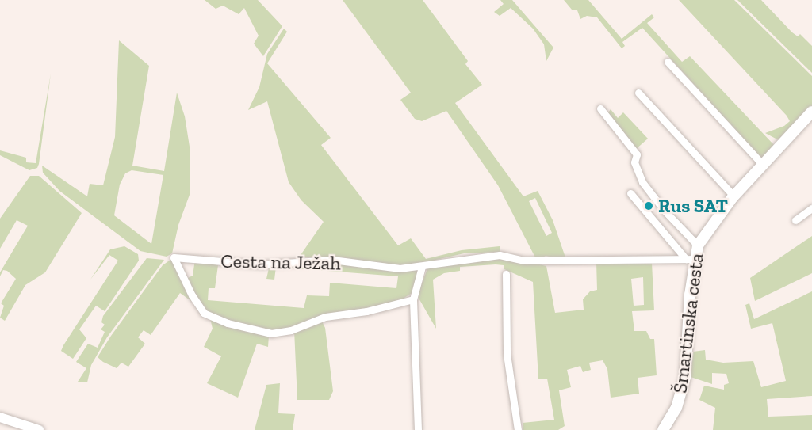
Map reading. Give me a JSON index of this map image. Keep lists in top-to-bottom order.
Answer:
{
  "streets": {
    "main road": ["Šmartinska cesta"],
    "street": ["Cesta na Ježah"]
  },
  "crossings": [
    ["Cesta na Ježah", "Šmartinska cesta"]
  ],
  "places": ["Rus SAT"]
}
